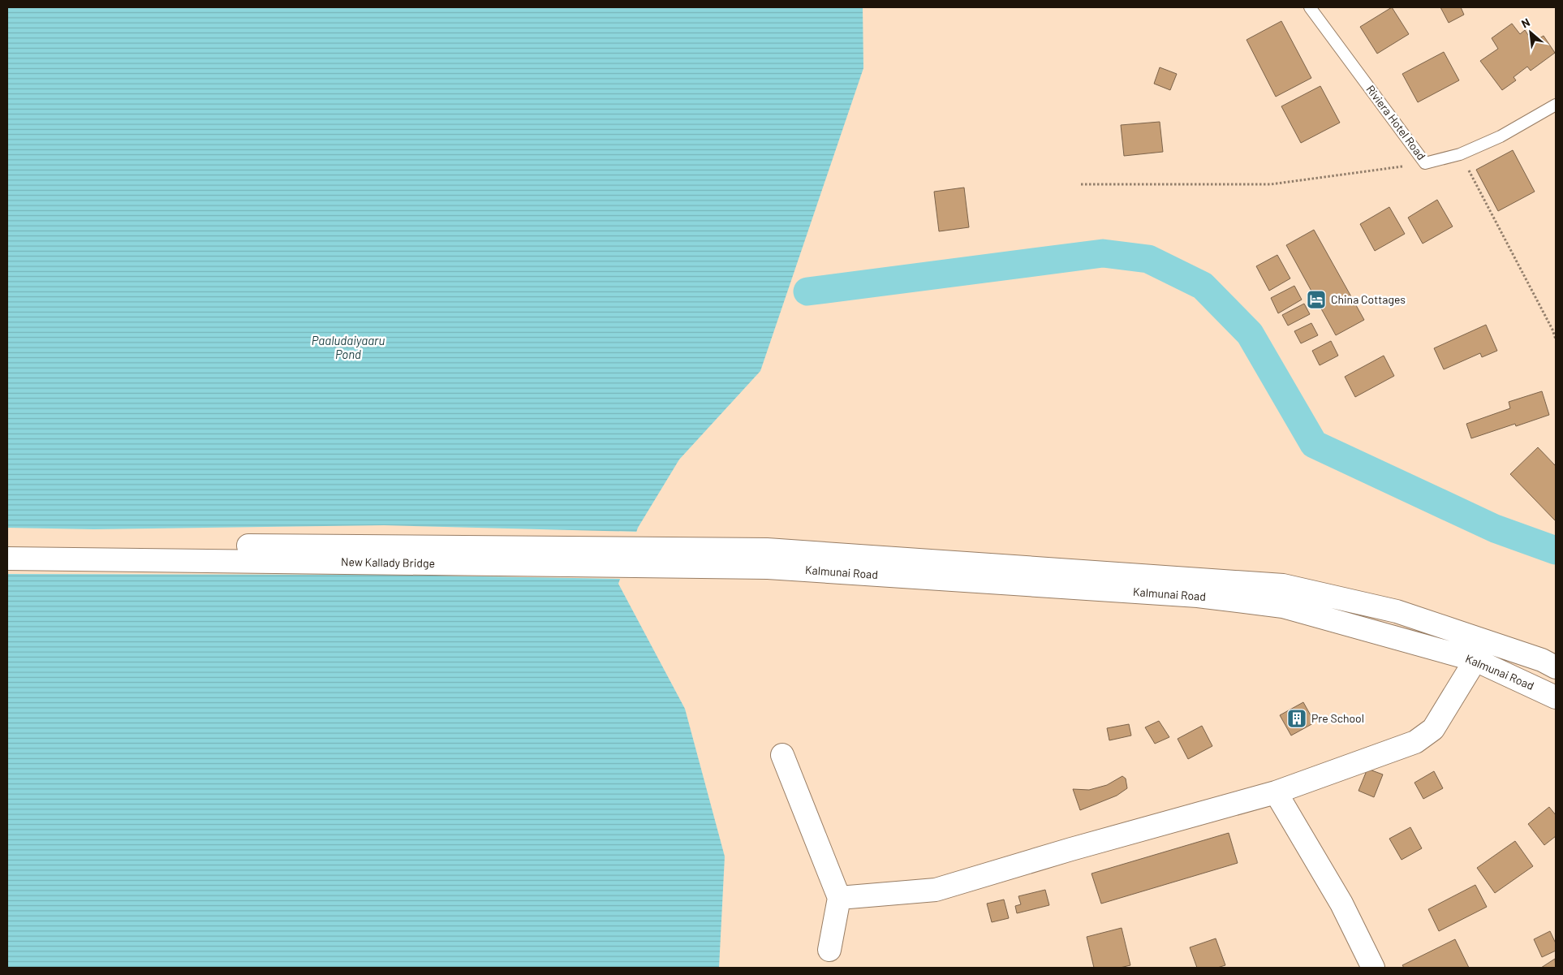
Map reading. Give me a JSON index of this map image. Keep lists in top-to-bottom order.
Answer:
{
  "streets": {
    "main road": ["New Kallady Bridge", "Kalmunai Road"],
    "lane": ["Riviera Hotel Road"]
  },
  "crossings": [
    ["New Kallady Bridge", "Kalmunai Road"]
  ],
  "water": ["Paaludaiyaaru Pond"],
  "places": {
    "hotel": ["China Cottages"],
    "building": ["Pre School"]
  },
  "north": "top left"
}
